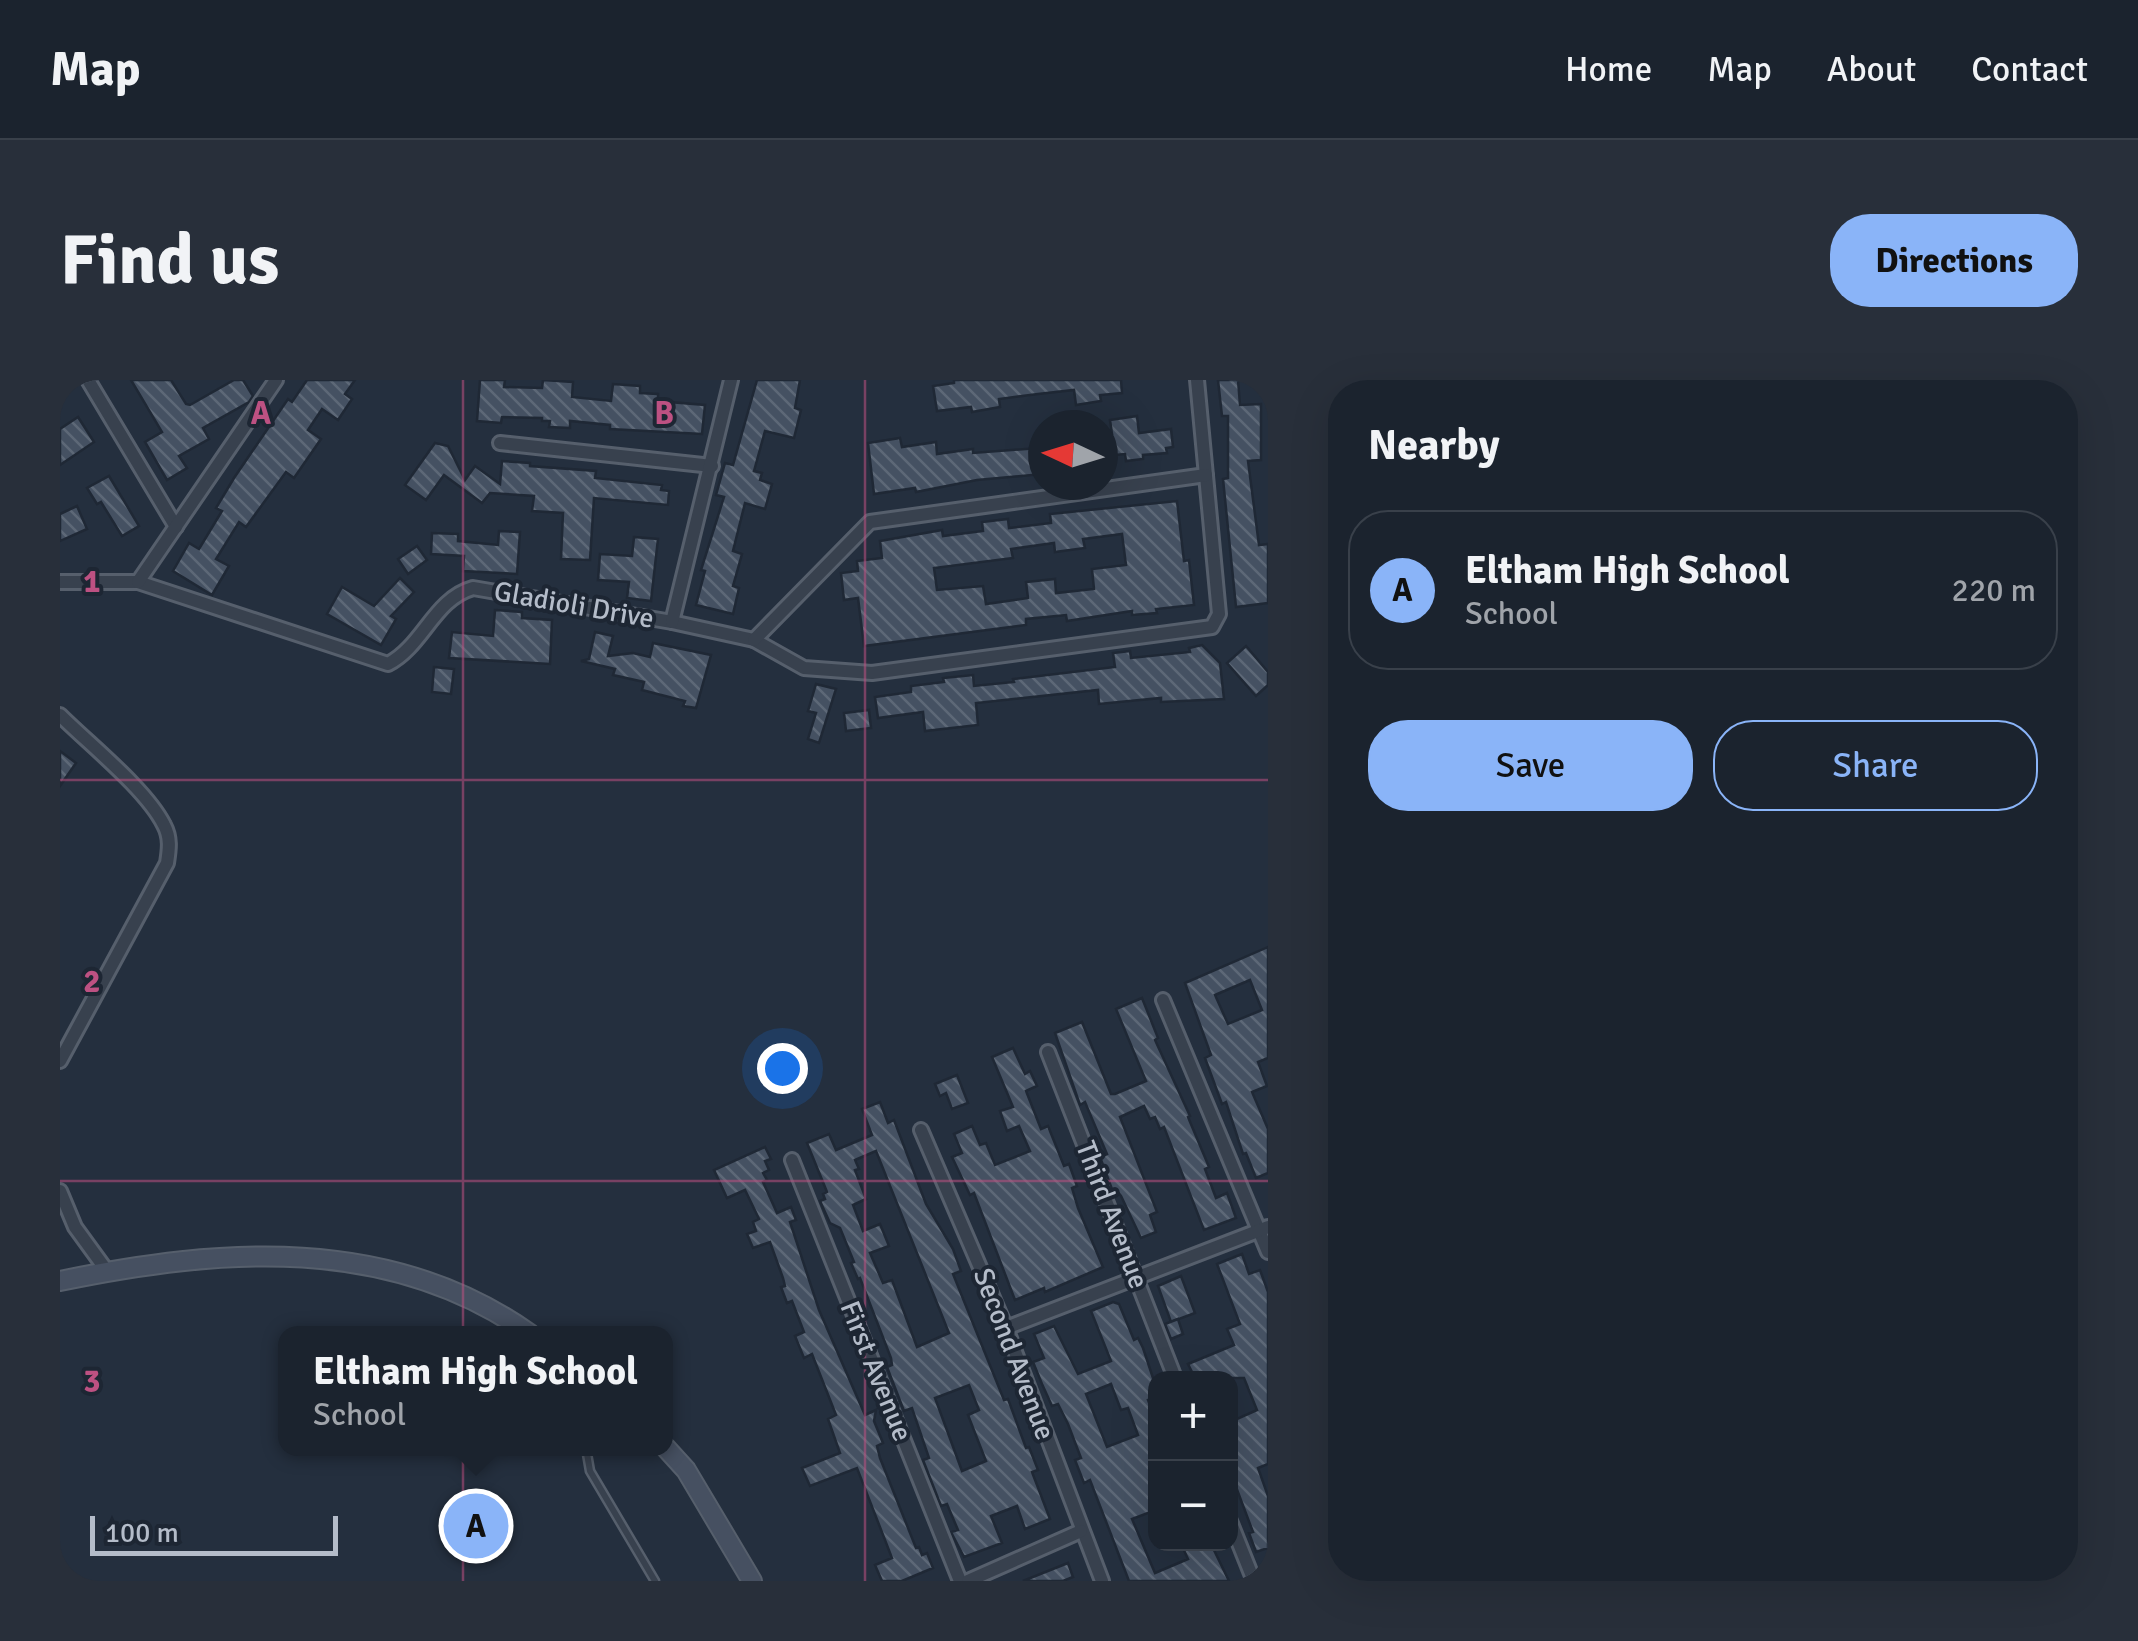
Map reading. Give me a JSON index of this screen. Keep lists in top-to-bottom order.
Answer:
{
  "streets": {
    "street": [
      "Gladioli Drive",
      "Third Avenue",
      "Second Avenue",
      "First Avenue"
    ]
  },
  "scale_bar": "100 m",
  "north": "left",
  "page": {
    "header": "Map",
    "nav": [
      "Home",
      "Map",
      "About",
      "Contact"
    ],
    "buttons": [
      "Directions",
      ["Save", "Share"]
    ],
    "title": "Find us",
    "heading": "Nearby",
    "list": [
      {
        "mark": "A",
        "name": "Eltham High School",
        "note": "School",
        "value": "220 m"
      }
    ],
    "popup": ["Eltham High School", "School"],
    "map_buttons": ["+", "−"],
    "pins": "A",
    "scale": "100 m"
  },
  "grid": {
    "columns": ["A", "B"],
    "rows": ["1", "2", "3"]
  }
}
